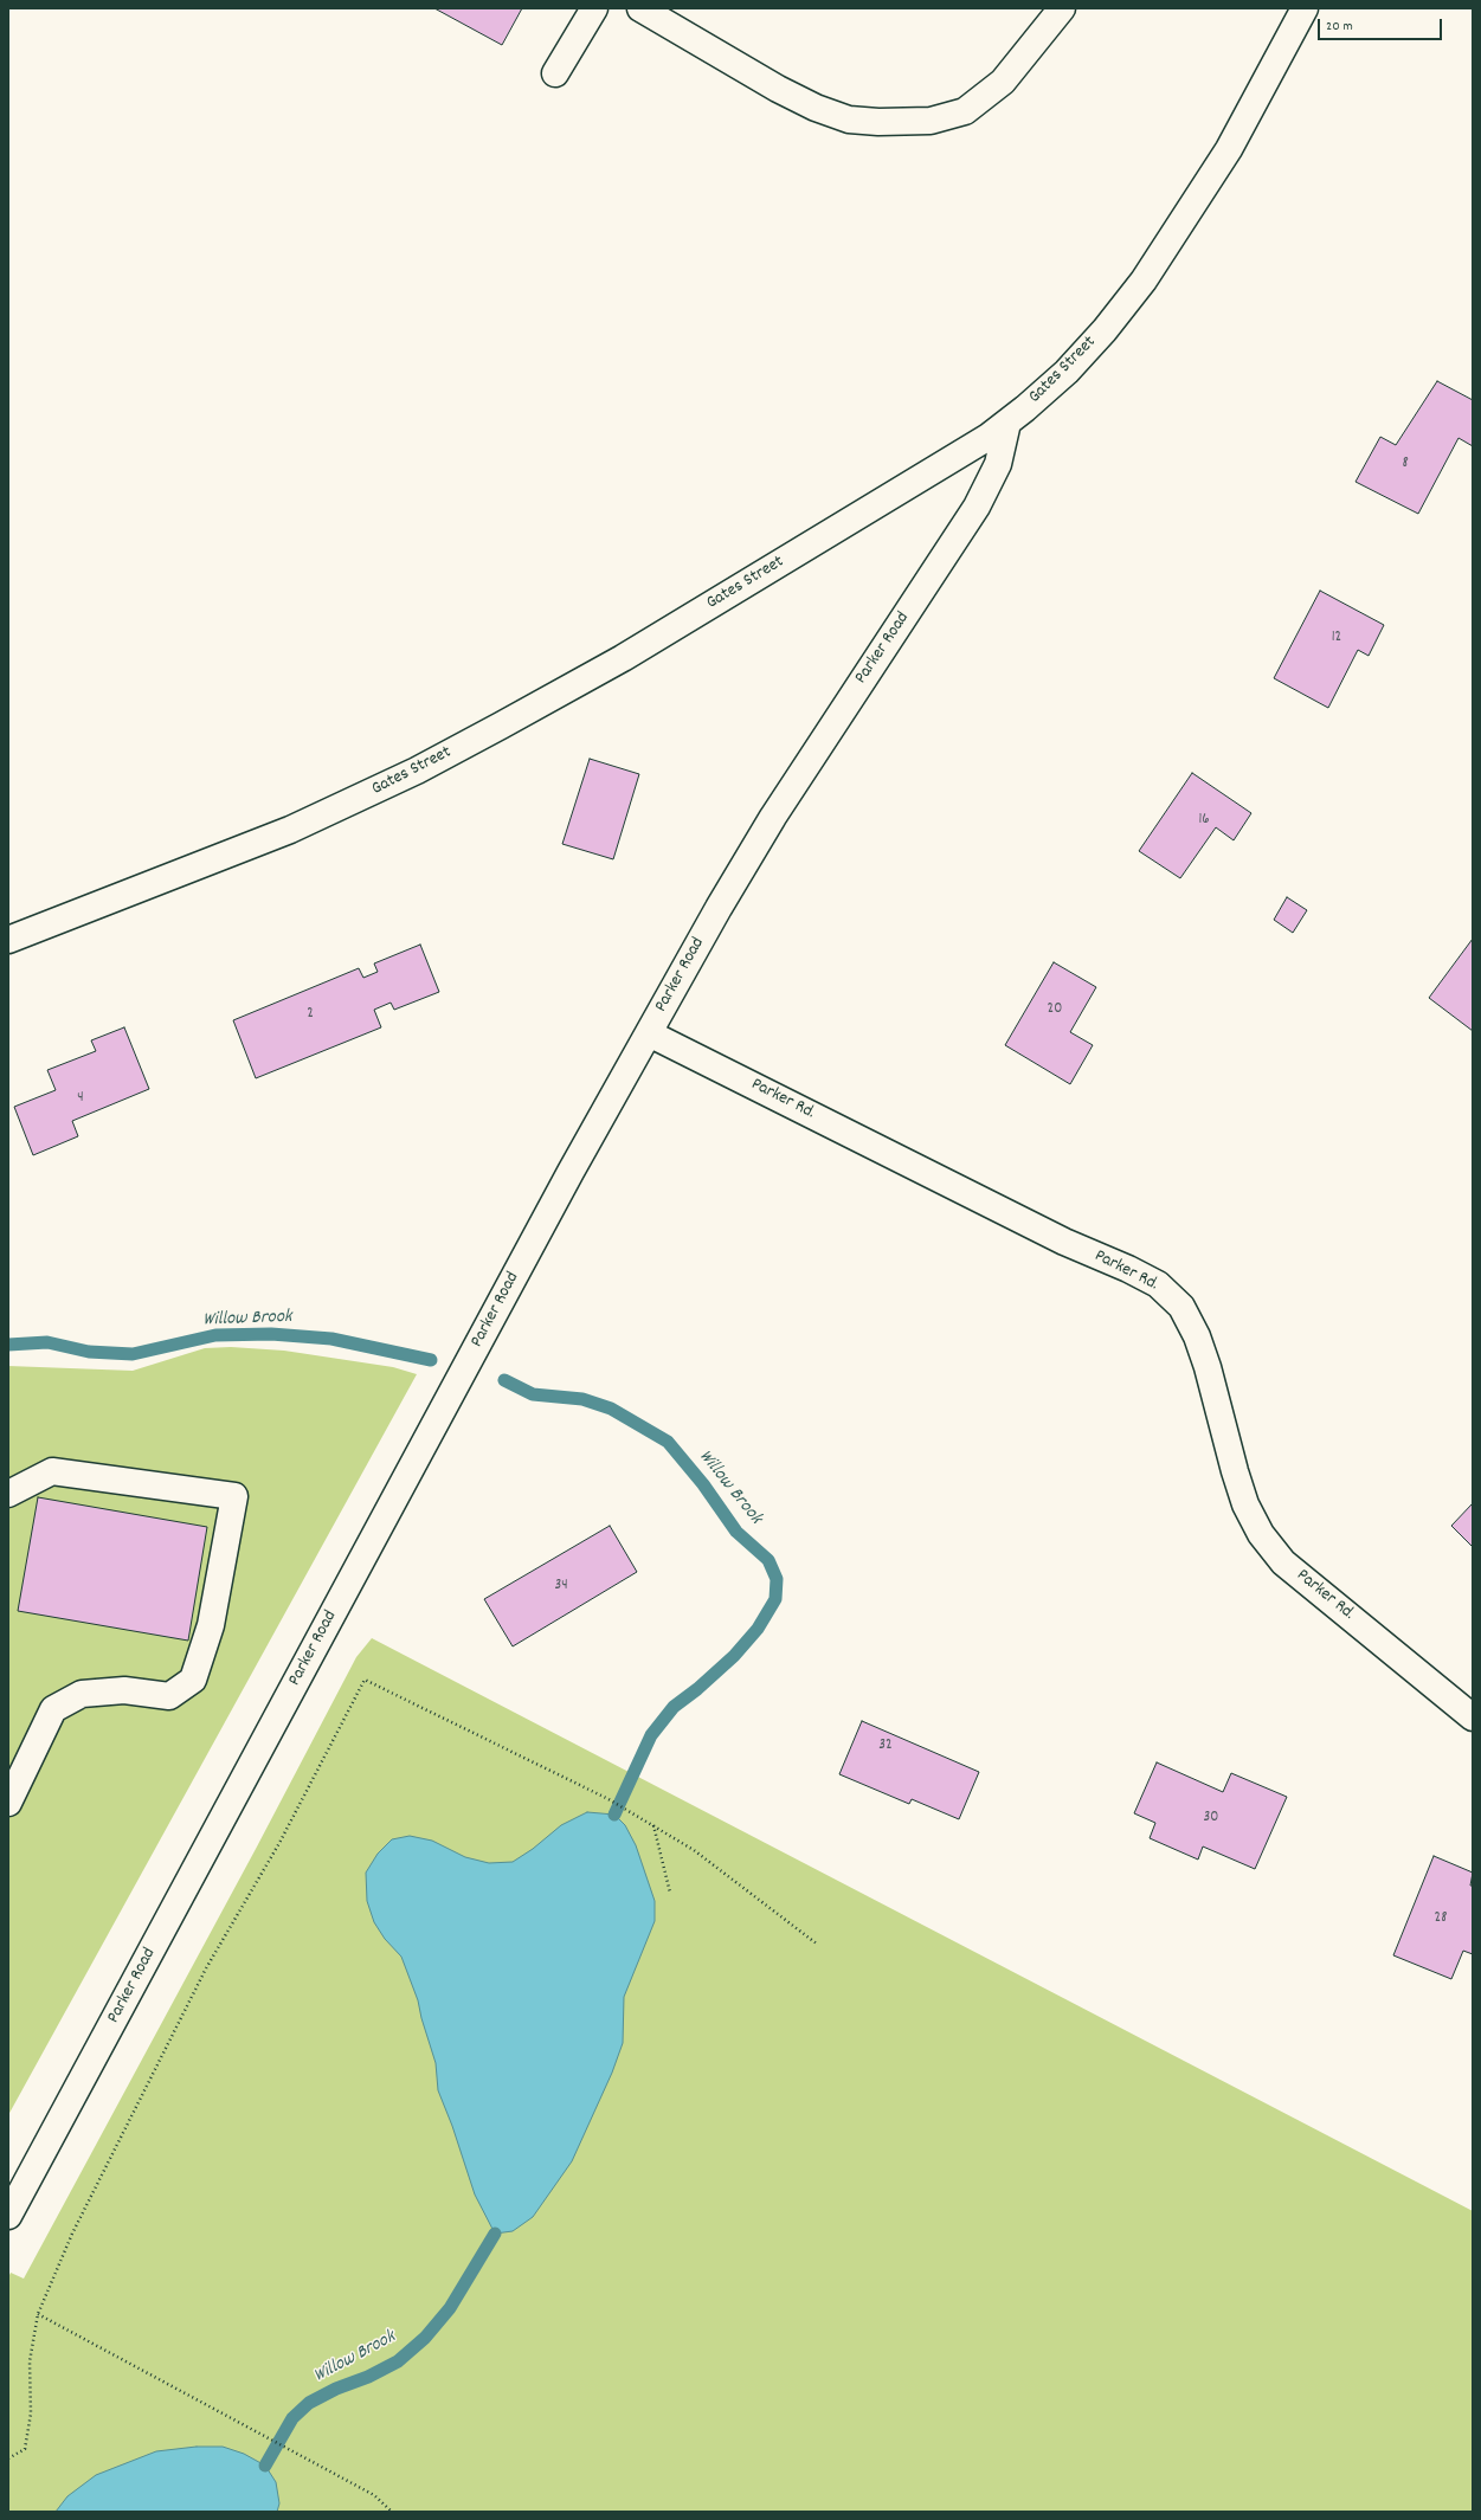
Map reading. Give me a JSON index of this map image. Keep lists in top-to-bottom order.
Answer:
{
  "streets": {
    "street": ["Gates Street", "Parker Road", "Parker Rd."]
  },
  "crossings": [
    ["Gates Street", "Parker Road"],
    ["Parker Road", "Parker Rd."]
  ],
  "water": ["Willow Brook"],
  "house_numbers": [
    "8",
    "12",
    "16",
    "20",
    "2",
    "4",
    "34",
    "32",
    "30",
    "28"
  ],
  "scale_bar": "20 m"
}
